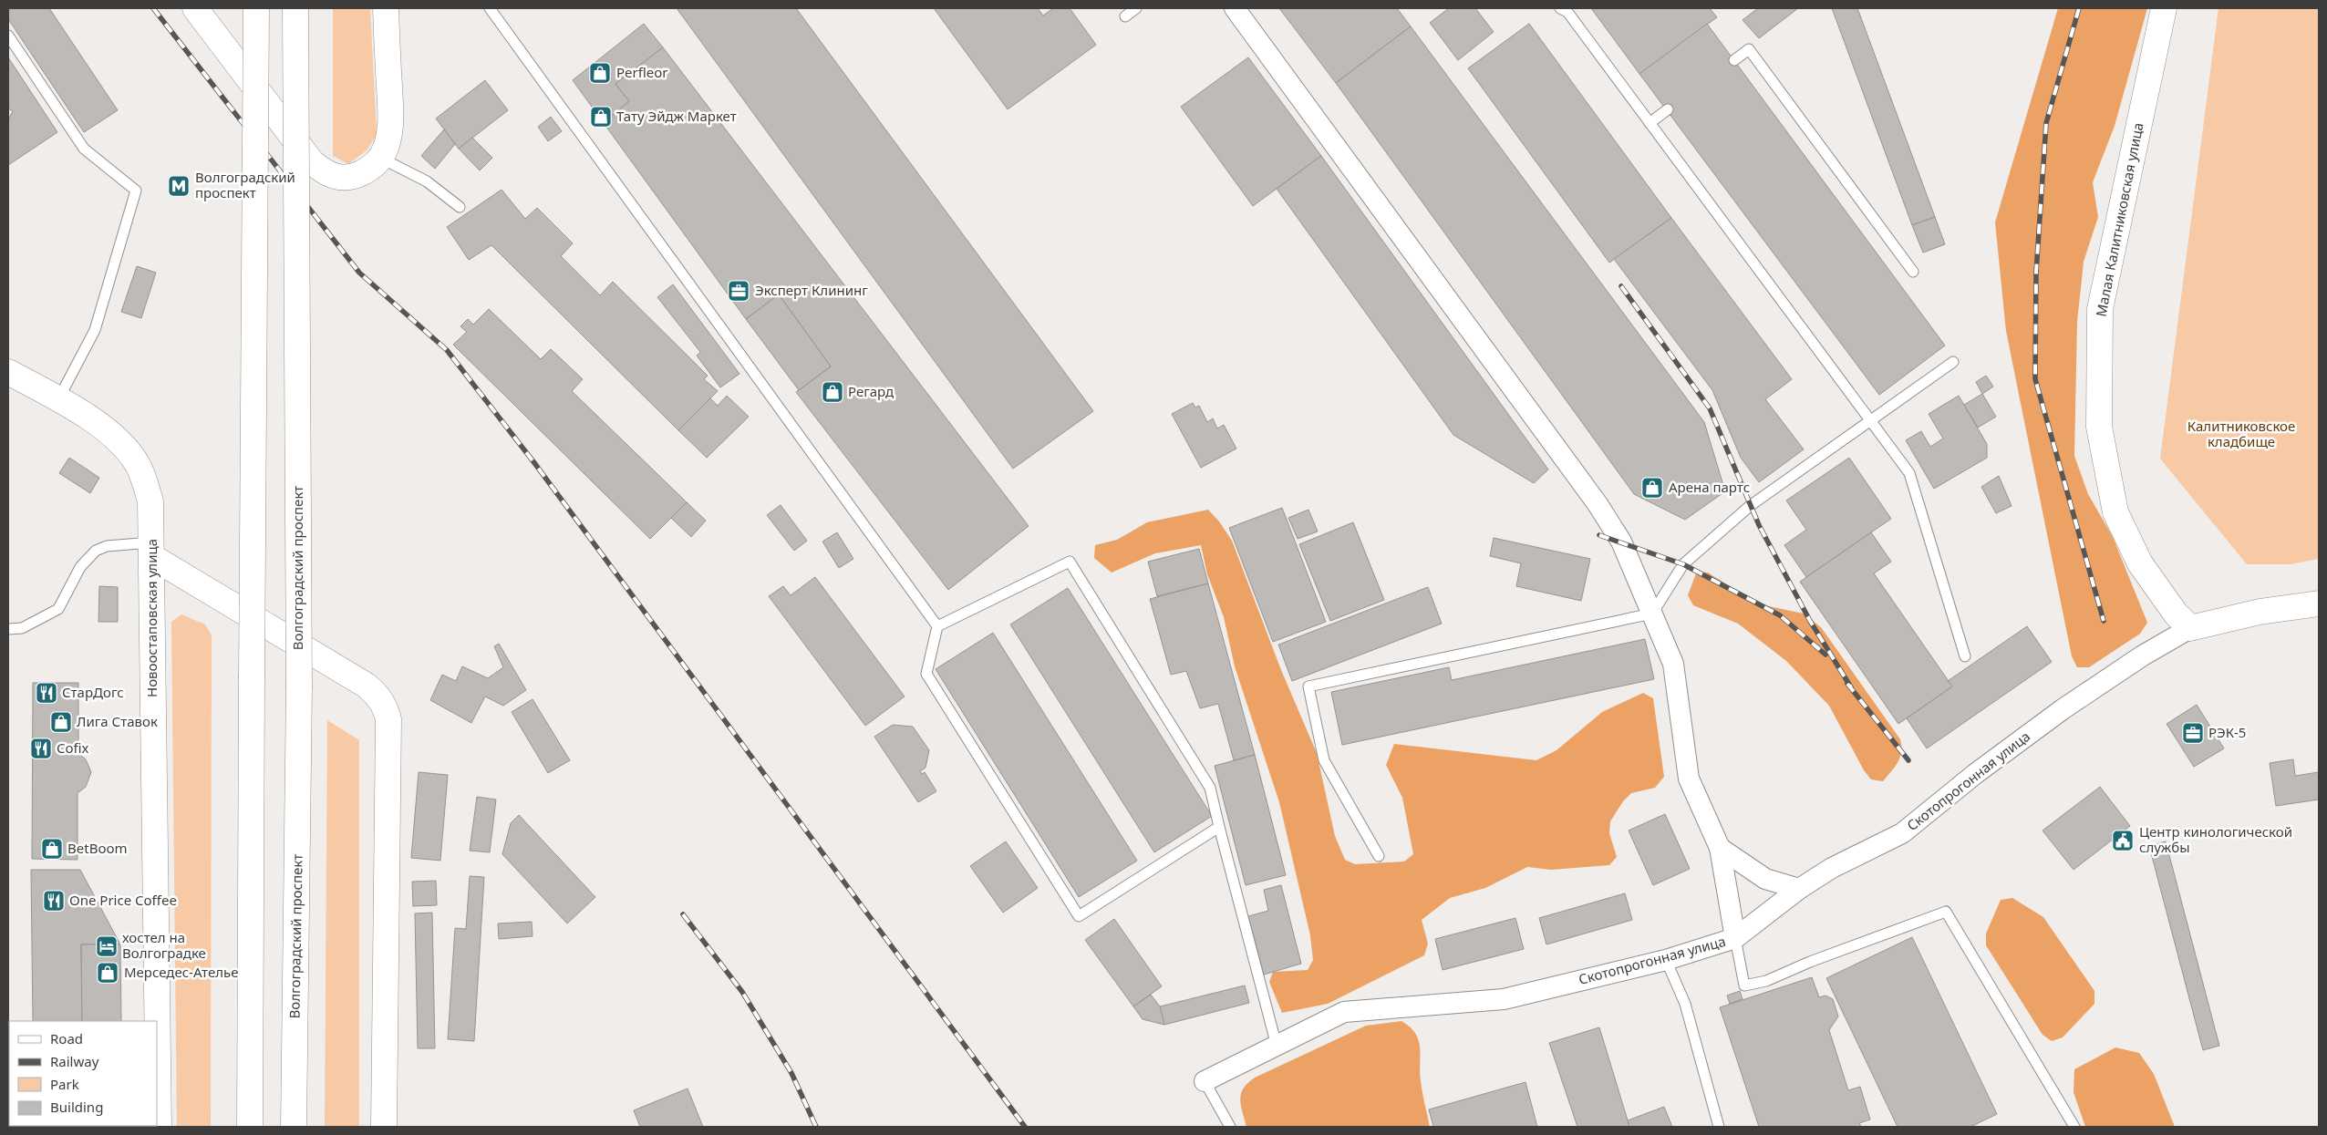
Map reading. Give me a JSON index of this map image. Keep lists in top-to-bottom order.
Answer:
{
  "streets": {
    "main road": [
      "Малая Калитниковская улица",
      "Волгоградский проспект",
      "Новоостаповская улица",
      "Скотопрогонная улица"
    ]
  },
  "crossings": [
    ["Малая Калитниковская улица", "Скотопрогонная улица"]
  ],
  "parks": ["Калитниковское кладбище"],
  "places": {
    "shop": [
      "Perfleor",
      "Тату Эйдж Маркет",
      "Регард",
      "Арена партс",
      "Лига Ставок",
      "BetBoom",
      "Мерседес-Ателье"
    ],
    "metro station": ["Волгоградский проспект"],
    "office": ["Эксперт Клининг", "РЭК-5"],
    "restaurant": ["СтарДогс", "Cofix", "One Price Coffee"],
    "public building": ["Центр кинологической службы"],
    "hotel": ["хостел на Волгоградке"]
  },
  "legend": [
    "Road",
    "Railway",
    "Park",
    "Building"
  ]
}
